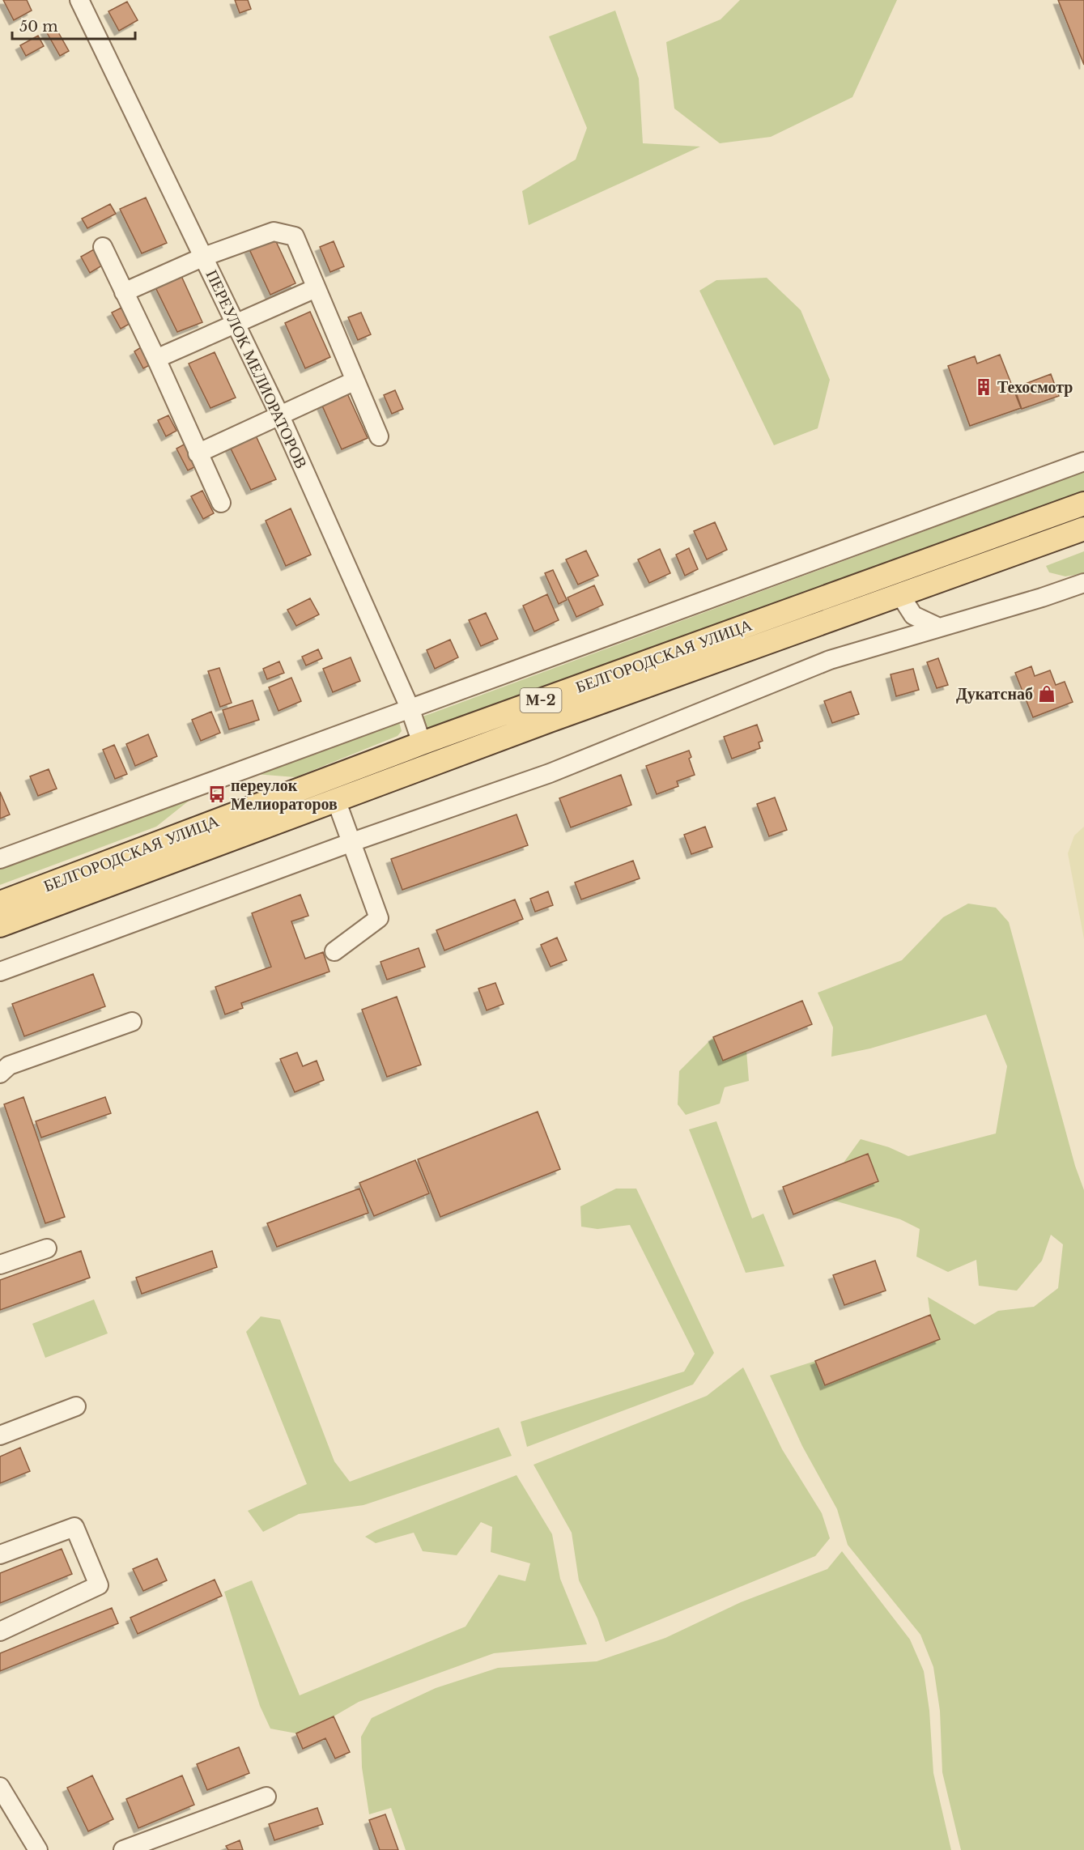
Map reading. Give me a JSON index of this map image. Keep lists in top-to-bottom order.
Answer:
{
  "streets": {
    "main road": ["БЕЛГОРОДСКАЯ УЛИЦА", "М-2"],
    "street": ["ПЕРЕУЛОК МЕЛИОРАТОРОВ"]
  },
  "crossings": [
    ["ПЕРЕУЛОК МЕЛИОРАТОРОВ", "БЕЛГОРОДСКАЯ УЛИЦА"]
  ],
  "places": {
    "building": ["Техосмотр"],
    "shop": ["Дукатснаб"],
    "bus stop": ["переулок Мелиораторов"]
  },
  "scale_bar": "50 m"
}
